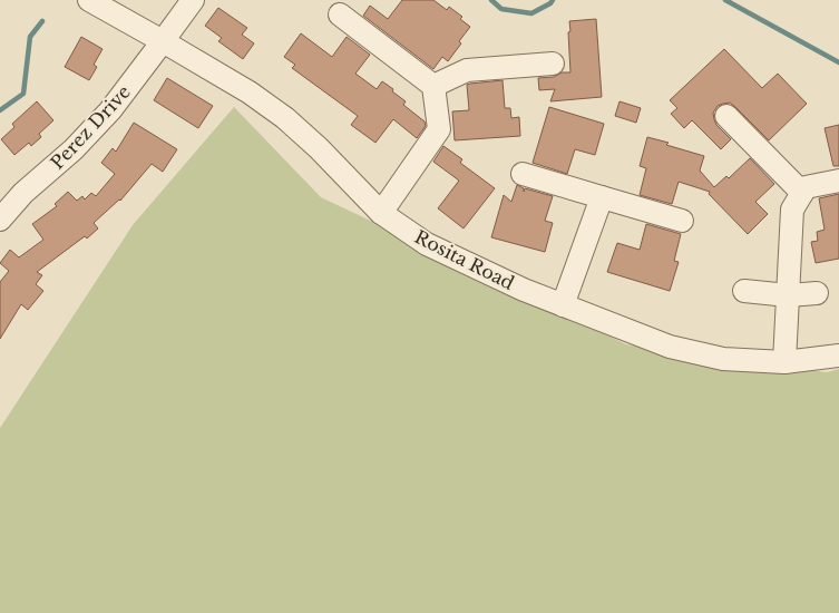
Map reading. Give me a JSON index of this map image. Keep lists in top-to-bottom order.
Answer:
{
  "streets": {
    "street": ["Perez Drive", "Rosita Road"]
  },
  "crossings": [
    ["Perez Drive", "Rosita Road"]
  ]
}
